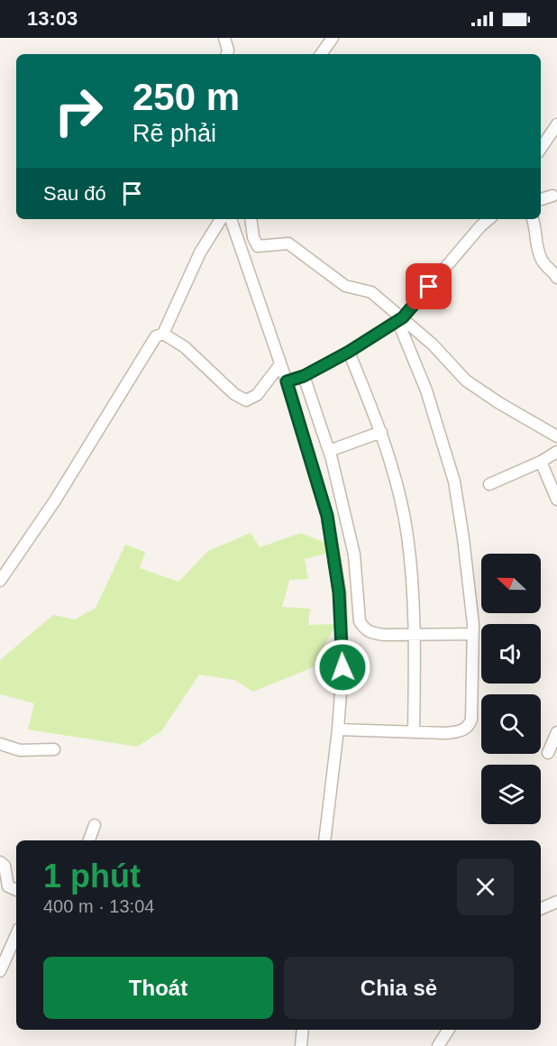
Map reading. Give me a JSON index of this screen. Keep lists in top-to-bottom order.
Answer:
{
  "north": "left",
  "page": {
    "status": "13:03",
    "turn": ["250 m", "Rẽ phải"],
    "then": "Sau đó",
    "heading": ["1 phút", "400 m · 13:04"],
    "buttons": ["Thoát", "Chia sẻ"]
  }
}
